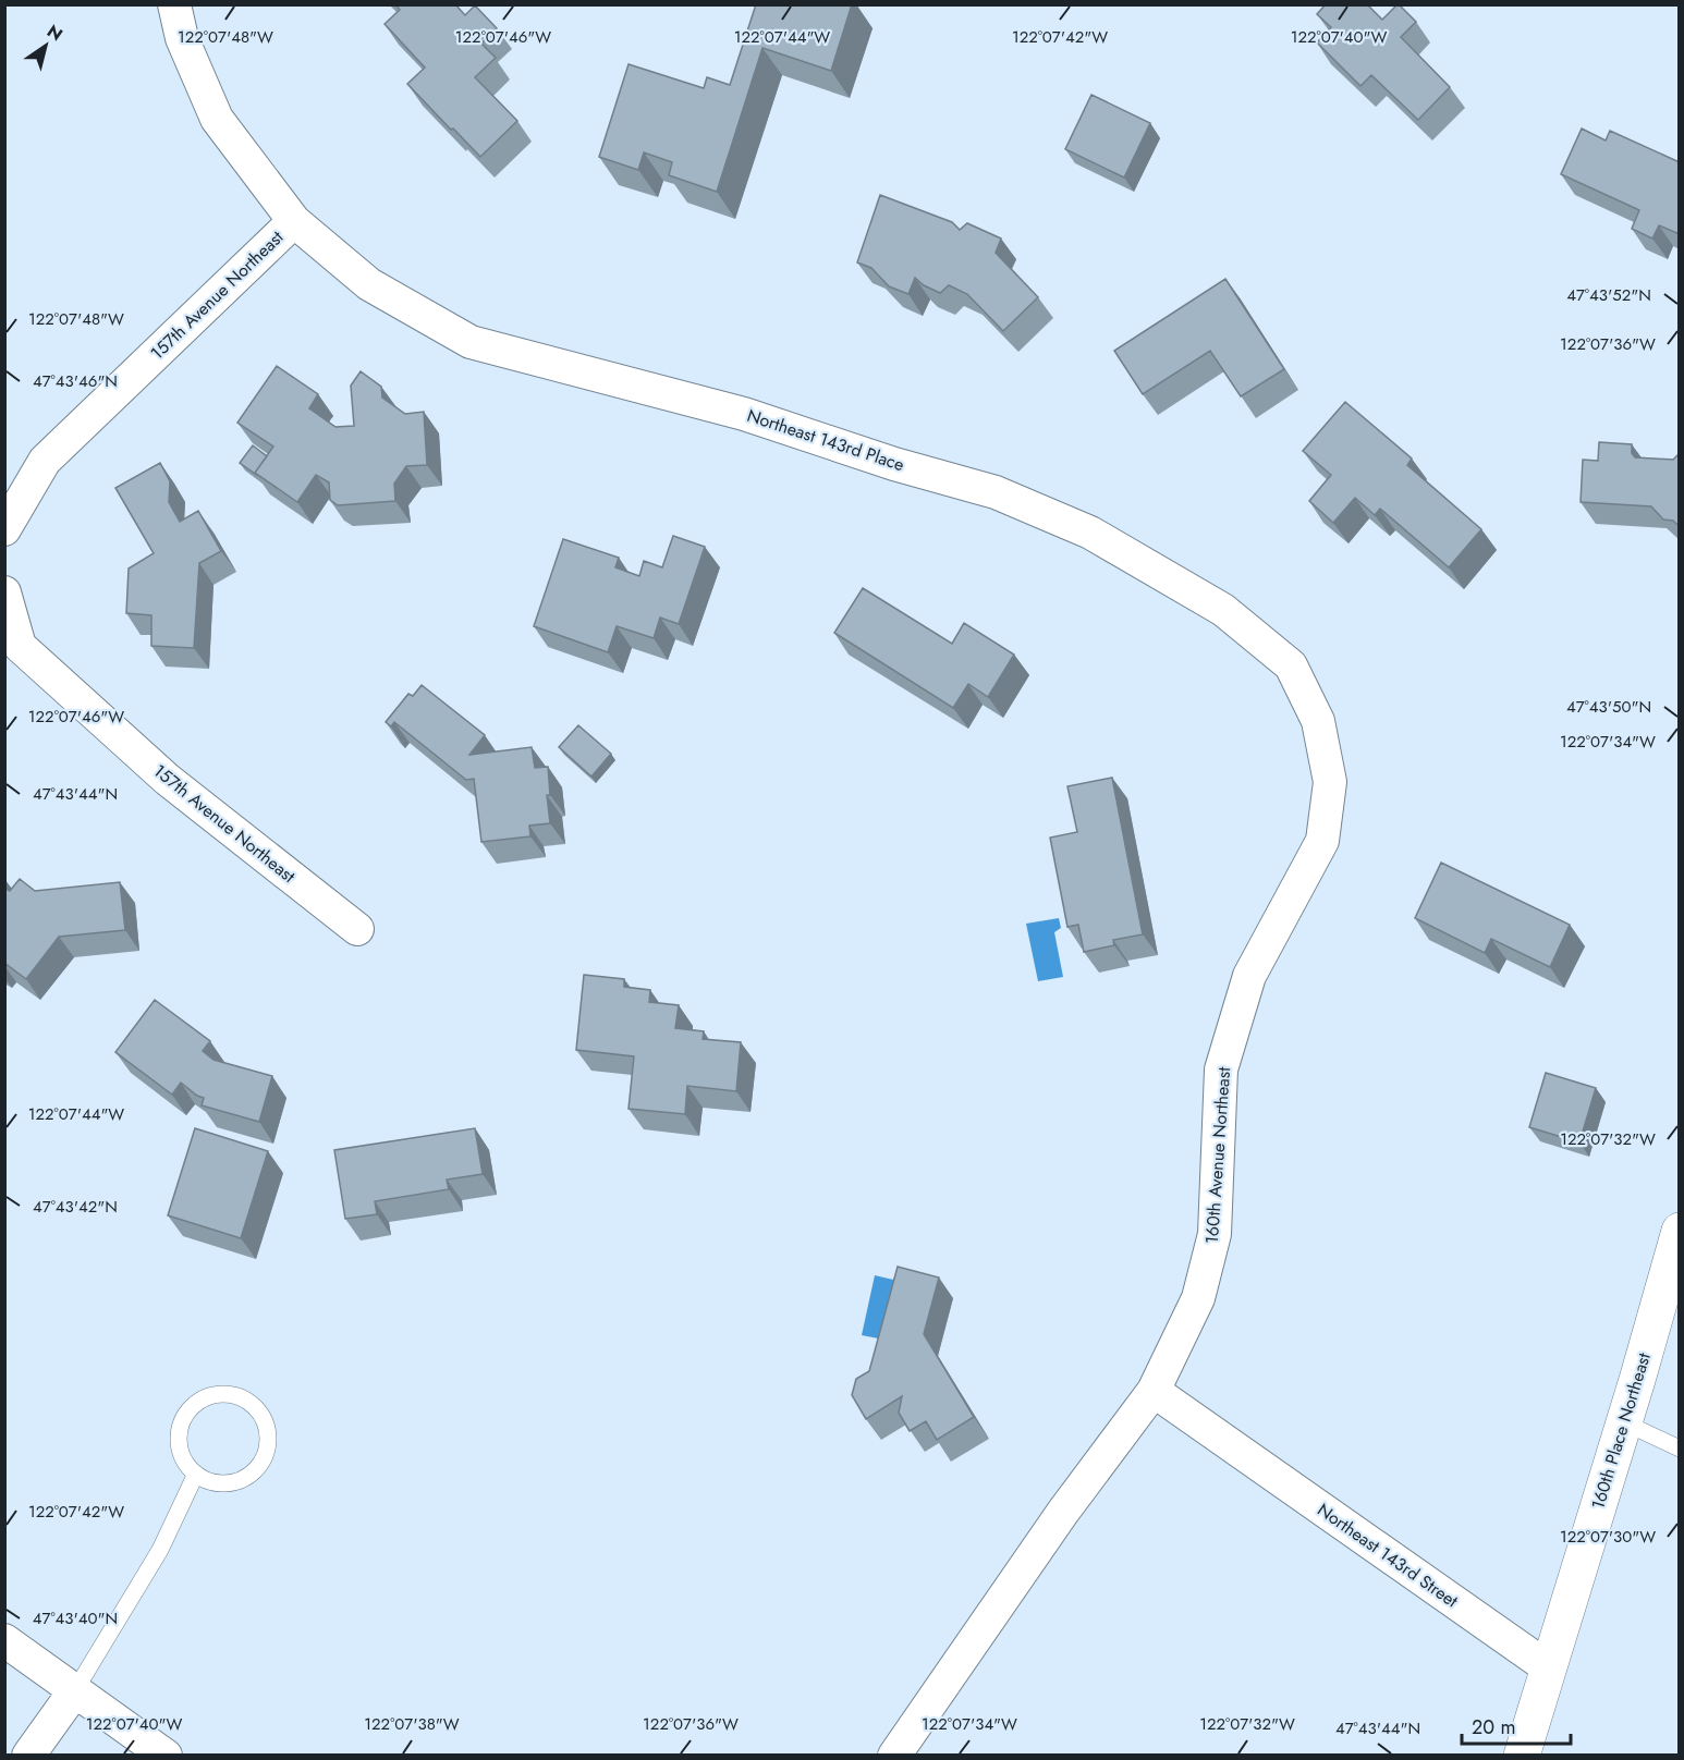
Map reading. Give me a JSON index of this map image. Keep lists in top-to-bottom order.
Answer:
{
  "streets": {
    "street": [
      "157th Avenue Northeast",
      "Northeast 143rd Place",
      "160th Avenue Northeast",
      "160th Place Northeast",
      "Northeast 143rd Street"
    ]
  },
  "crossings": [
    ["157th Avenue Northeast", "Northeast 143rd Place"],
    ["Northeast 143rd Place", "160th Avenue Northeast"],
    ["160th Avenue Northeast", "Northeast 143rd Street"],
    ["160th Place Northeast", "Northeast 143rd Street"]
  ],
  "scale_bar": "20 m",
  "north": "top right",
  "coordinates": [
    "122°07'48\"W",
    "122°07'46\"W",
    "122°07'44\"W",
    "122°07'42\"W",
    "122°07'40\"W",
    "47°43'52\"N",
    "122°07'36\"W",
    "47°43'46\"N",
    "47°43'50\"N",
    "122°07'34\"W",
    "47°43'44\"N",
    "122°07'32\"W",
    "47°43'42\"N",
    "122°07'30\"W",
    "47°43'40\"N",
    "122°07'38\"W"
  ]
}
